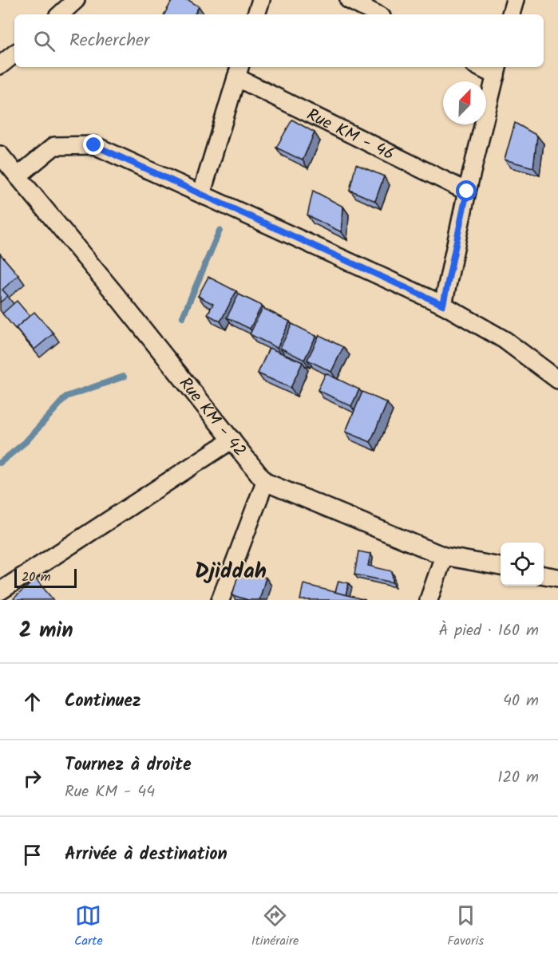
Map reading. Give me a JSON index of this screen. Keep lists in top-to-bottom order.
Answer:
{
  "streets": {
    "street": ["Rue KM - 46", "Rue KM - 42"]
  },
  "districts": ["Djiddah"],
  "scale_bar": "20 m",
  "north": "top right",
  "page": {
    "search": "Rechercher",
    "scale": "20 m",
    "heading": ["2 min", "À pied · 160 m"],
    "list": [
      ["Continuez", "40 m"],
      ["Tournez à droite", "Rue KM - 44", "120 m"],
      "Arrivée à destination"
    ],
    "nav": ["Carte", "Itinéraire", "Favoris"]
  }
}
